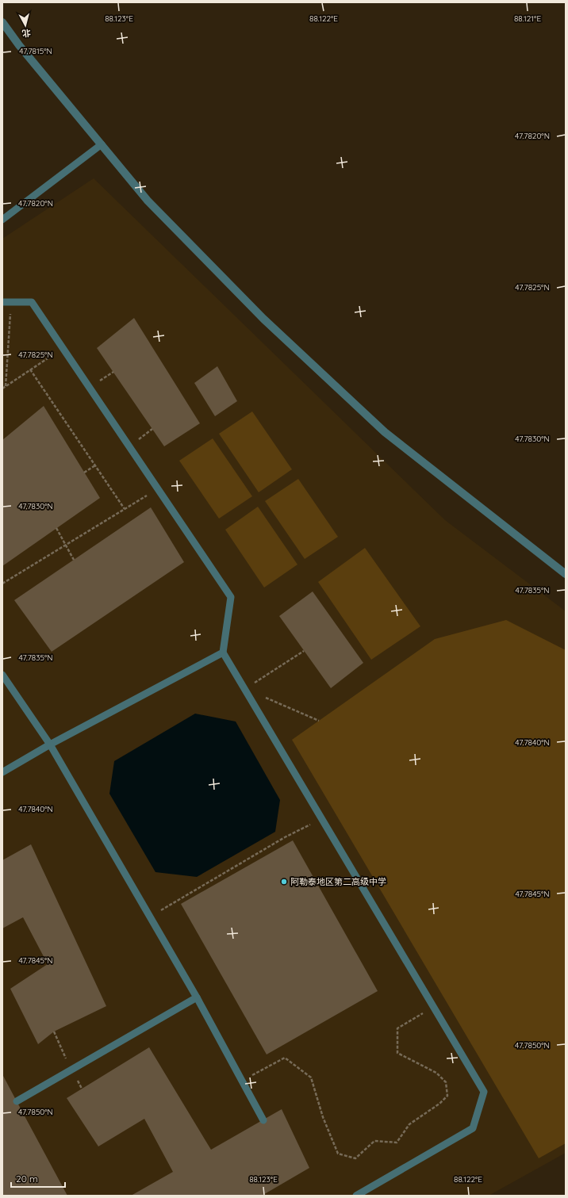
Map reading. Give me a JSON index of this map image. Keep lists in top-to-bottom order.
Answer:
{
  "places": ["阿勒泰地区第二高级中学"],
  "scale_bar": "20 m",
  "north": "bottom",
  "coordinates": [
    "88.123°E",
    "88.122°E",
    "88.121°E",
    "47.7815°N",
    "47.7820°N",
    "47.7825°N",
    "47.7830°N",
    "47.7835°N",
    "47.7840°N",
    "47.7845°N",
    "47.7850°N"
  ]
}
